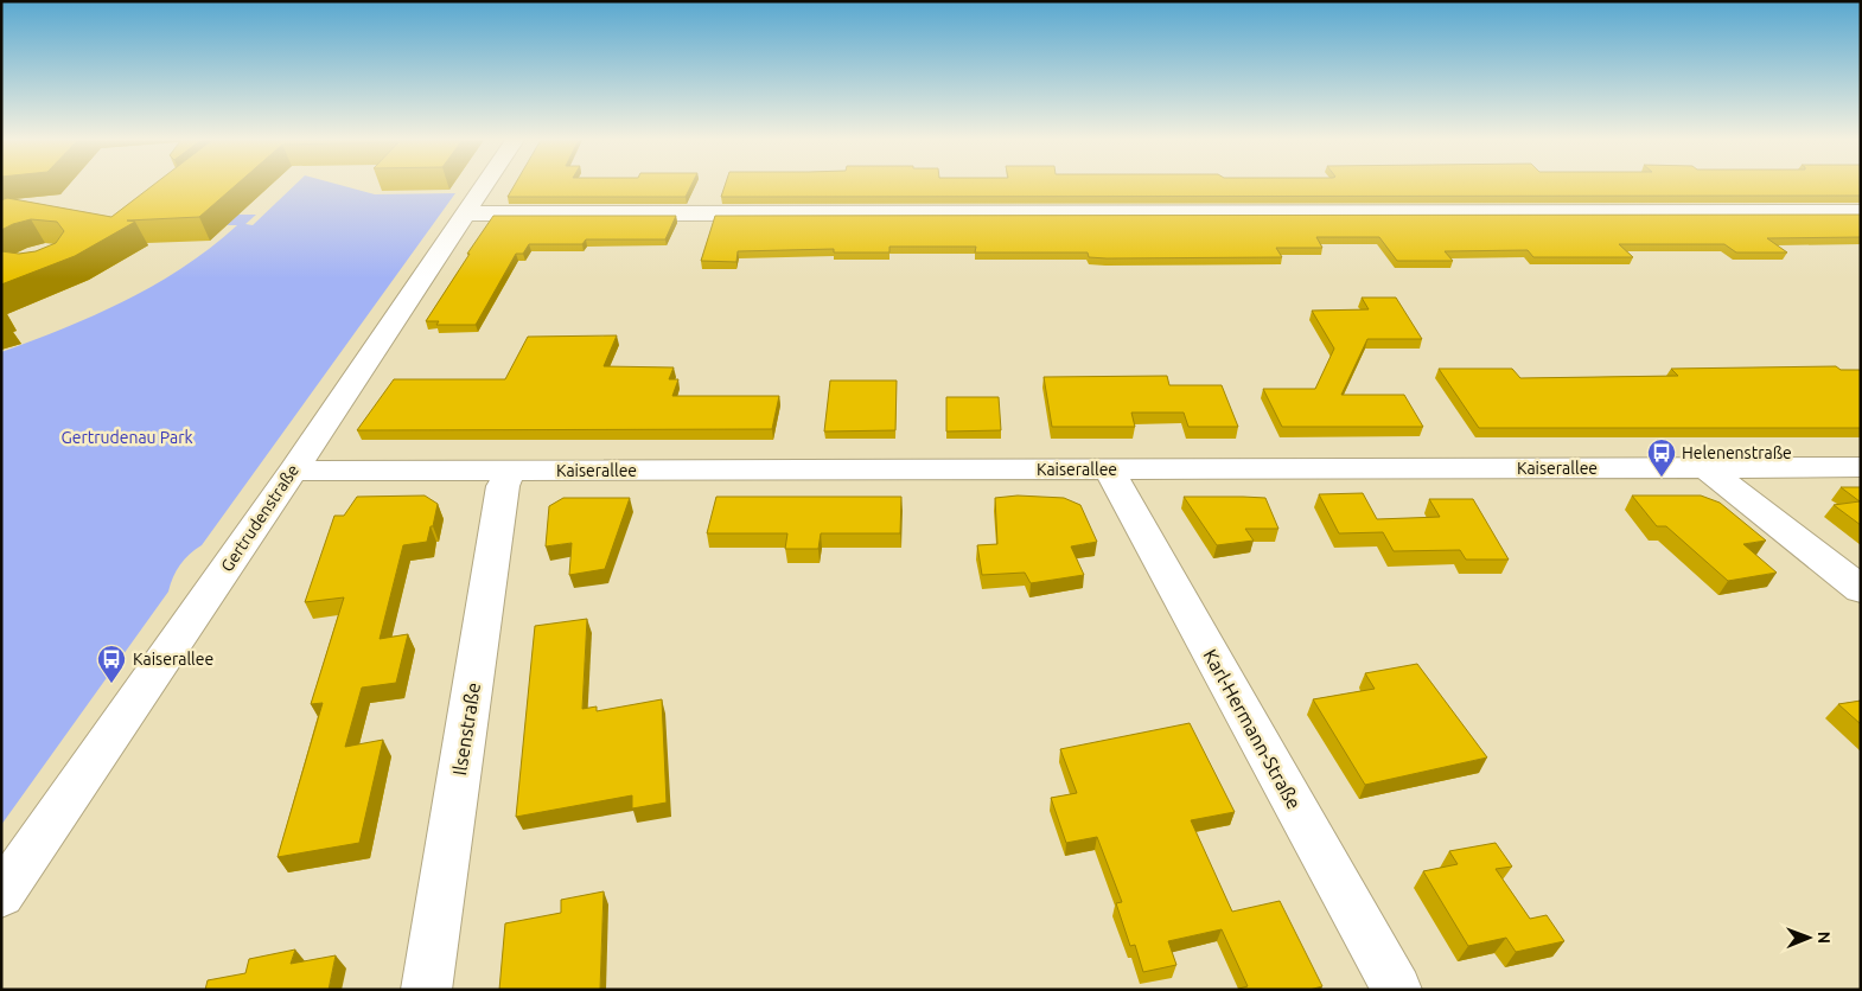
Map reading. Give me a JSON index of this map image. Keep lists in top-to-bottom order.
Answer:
{
  "streets": {
    "street": [
      "Kaiserallee",
      "Gertrudenstraße",
      "Ilsenstraße",
      "Karl-Hermann-Straße"
    ]
  },
  "crossings": [
    ["Kaiserallee", "Gertrudenstraße"],
    ["Kaiserallee", "Ilsenstraße"],
    ["Kaiserallee", "Karl-Hermann-Straße"]
  ],
  "parks": ["Gertrudenau Park"],
  "places": {
    "bus stop": ["Helenenstraße", "Kaiserallee"]
  },
  "north": "right"
}
